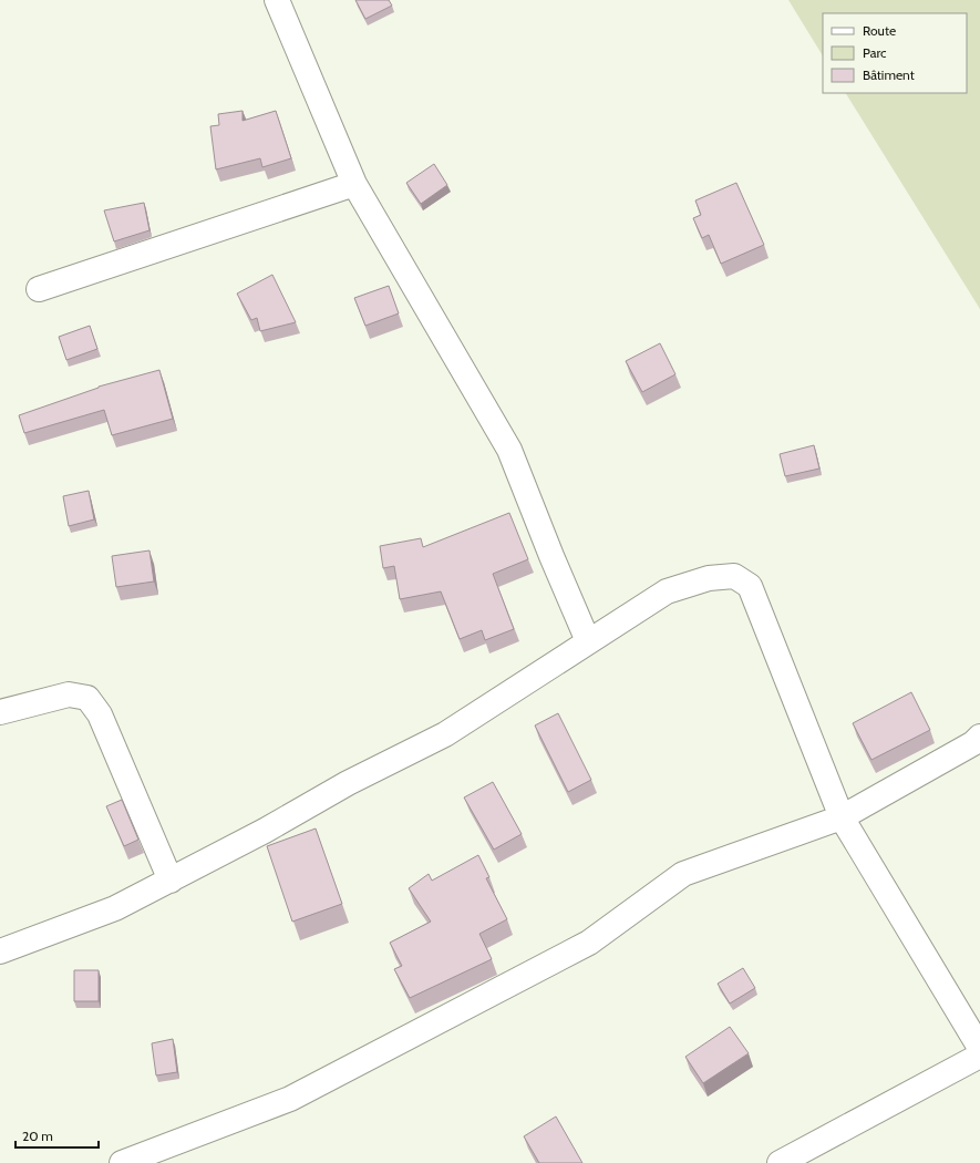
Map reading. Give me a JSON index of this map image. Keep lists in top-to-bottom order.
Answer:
{
  "legend": ["Route", "Parc", "Bâtiment"],
  "scale_bar": "20 m"
}
